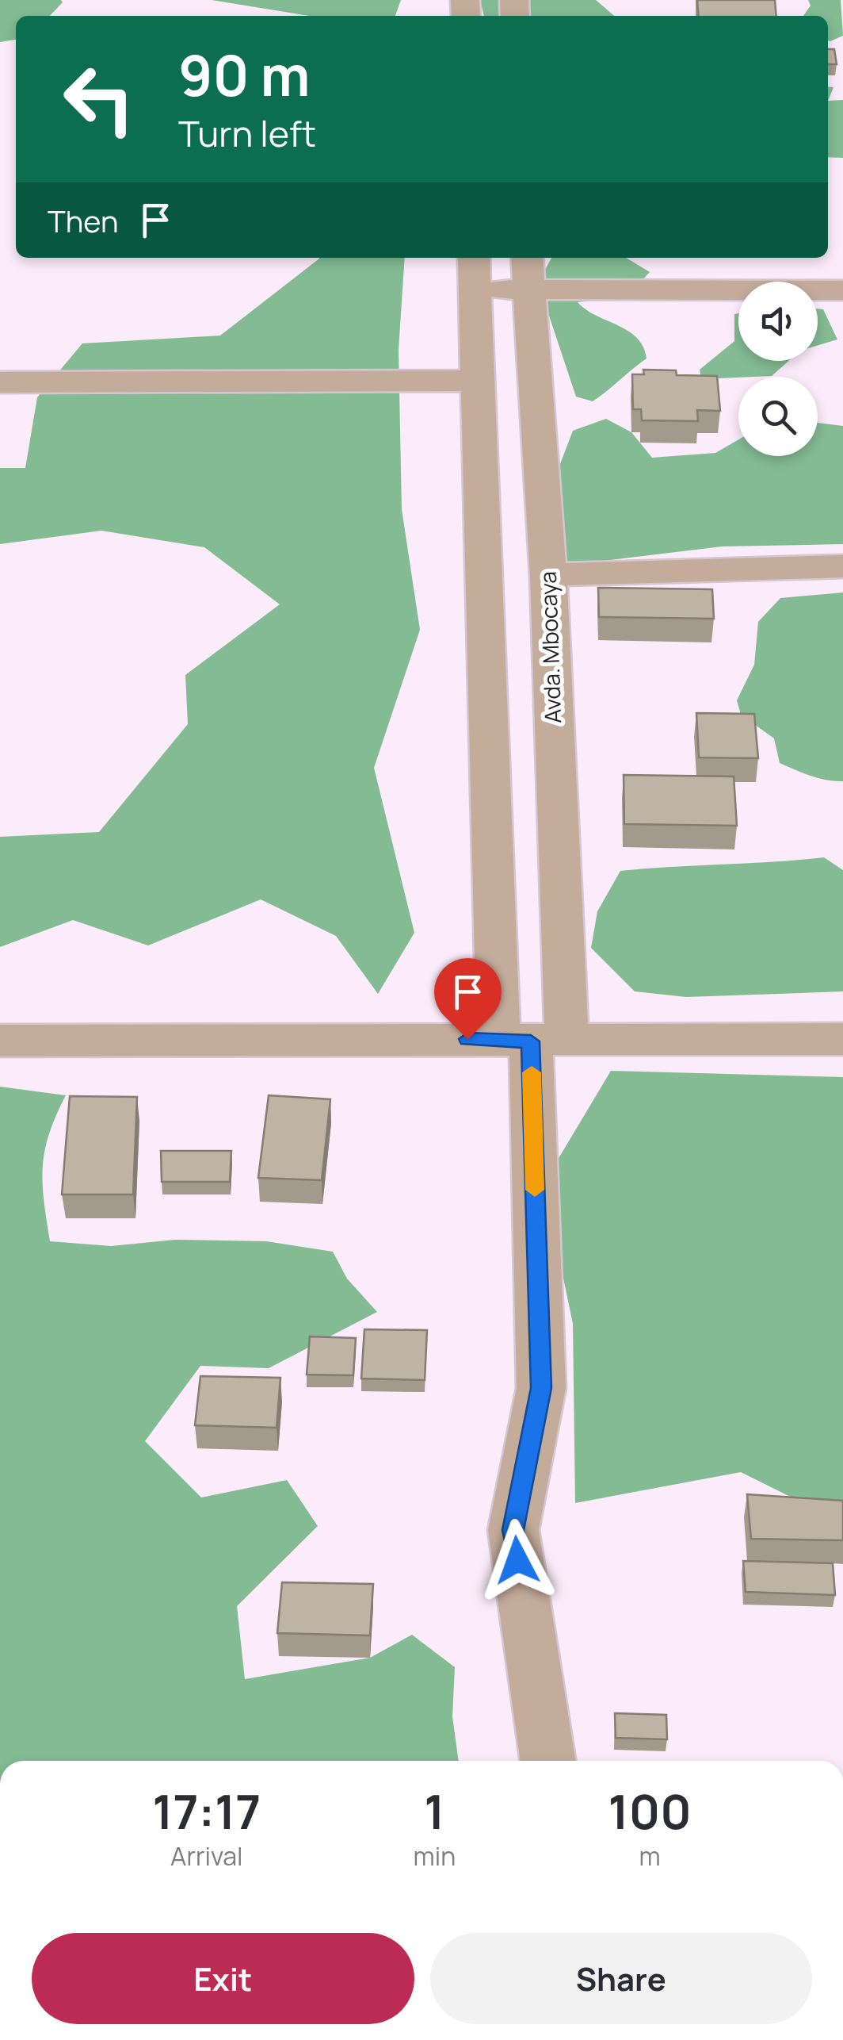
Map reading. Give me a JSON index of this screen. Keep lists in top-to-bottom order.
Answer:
{
  "streets": {
    "street": ["Avda. Mbocaya"]
  },
  "page": {
    "turn": ["90 m", "Turn left"],
    "then": "Then",
    "eta": [
      "17:17",
      "Arrival",
      "1",
      "min",
      "100",
      "m"
    ],
    "buttons": ["Exit", "Share"]
  }
}
